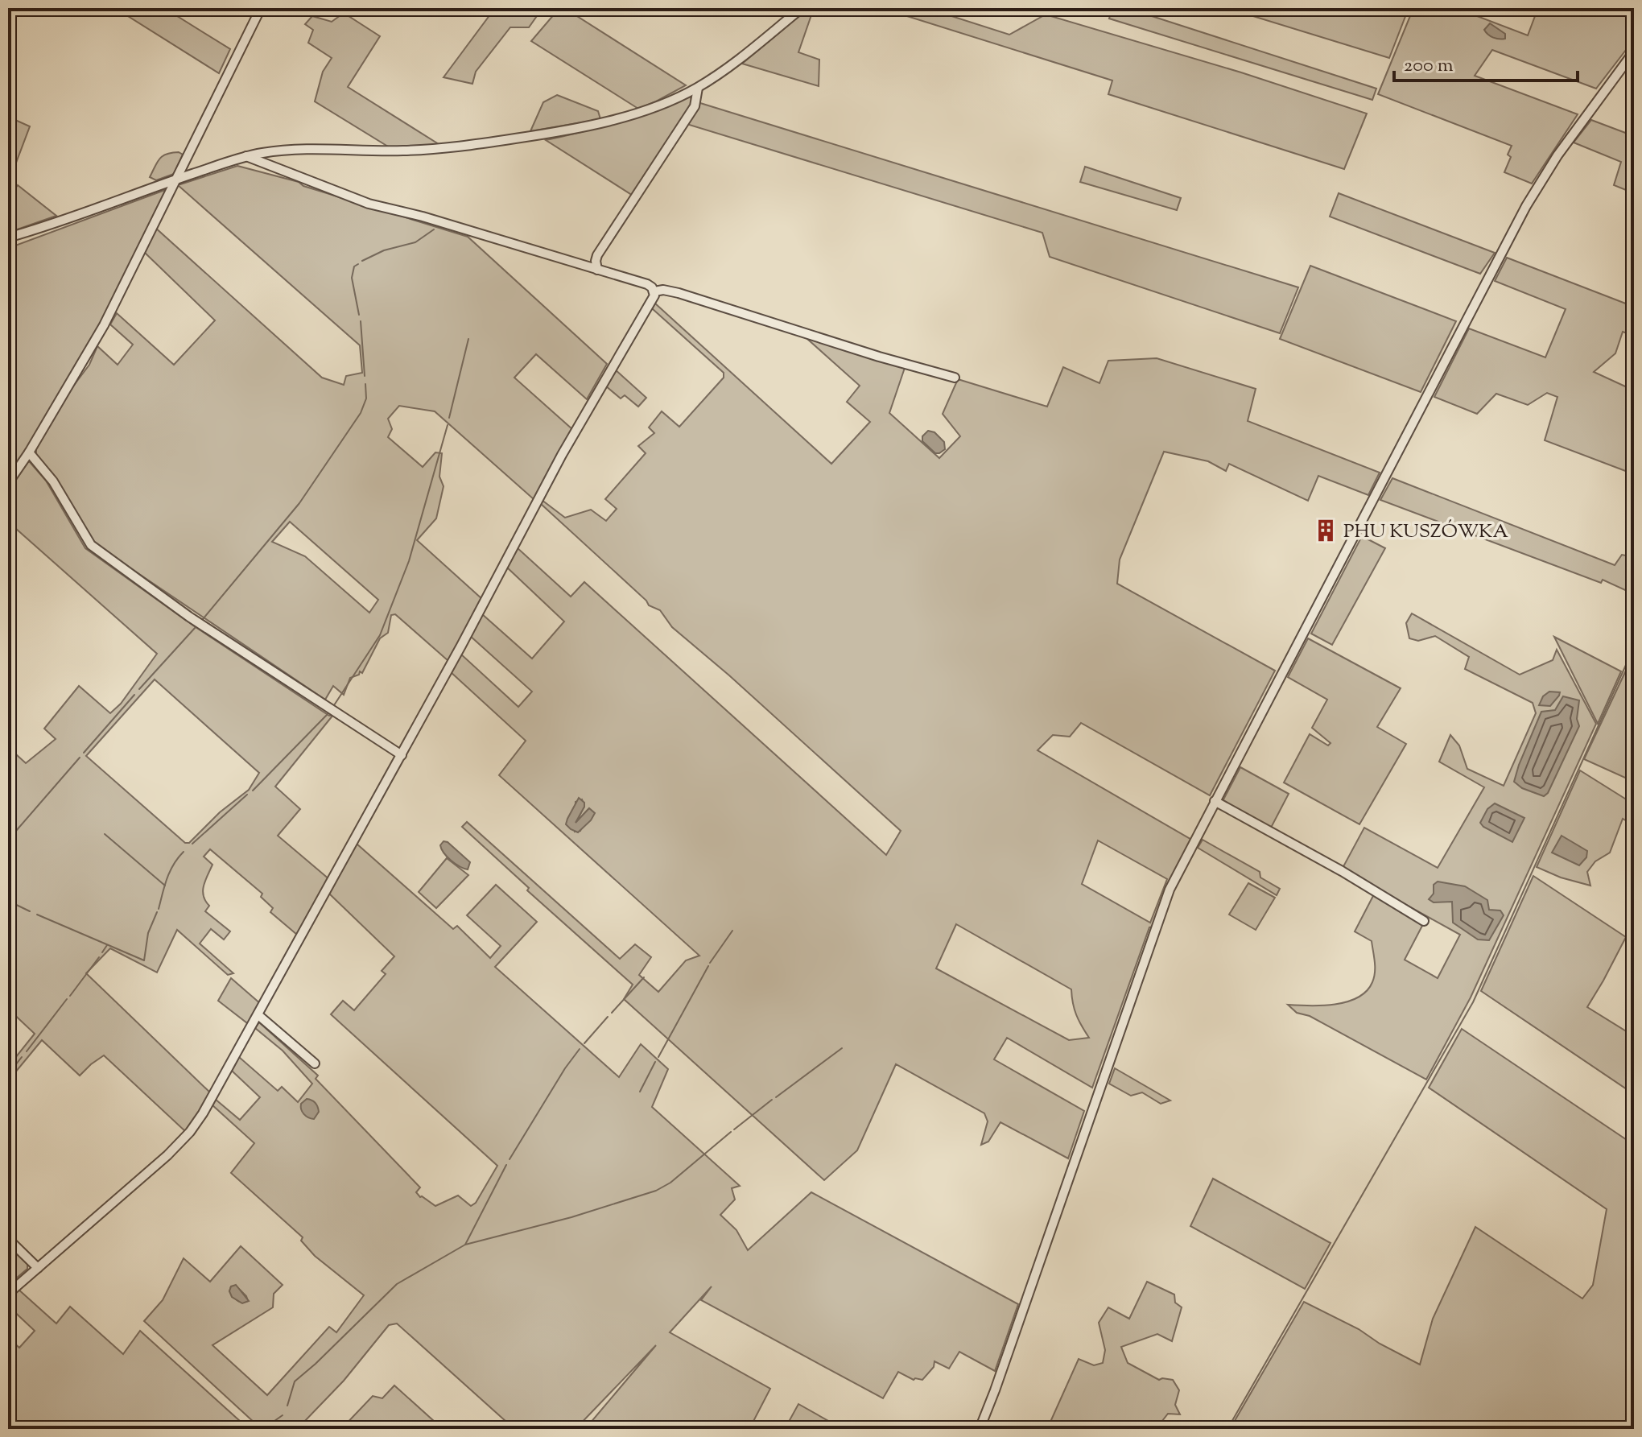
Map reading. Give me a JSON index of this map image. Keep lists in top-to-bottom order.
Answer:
{
  "places": {
    "building": ["PHU KUSZÓWKA"]
  },
  "scale_bar": "200 m"
}
